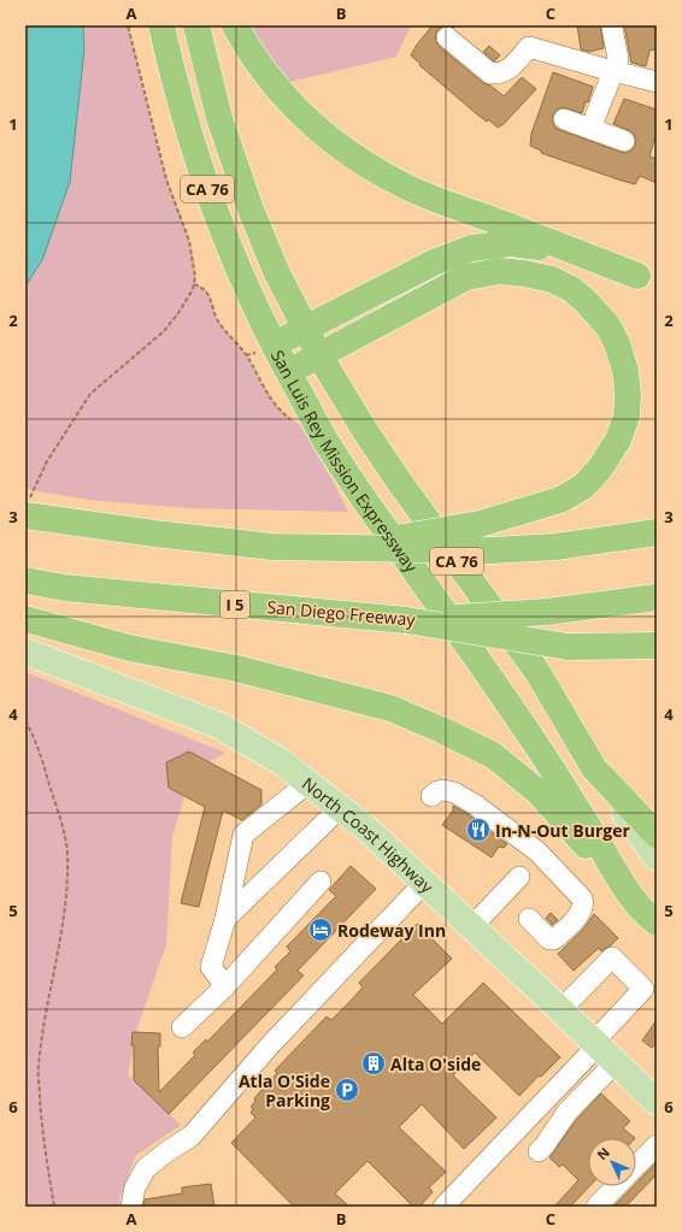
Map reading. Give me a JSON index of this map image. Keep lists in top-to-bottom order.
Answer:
{
  "streets": {
    "highway": [
      "CA 76",
      "San Luis Rey Mission Expressway",
      "I 5",
      "San Diego Freeway"
    ],
    "main road": ["North Coast Highway"]
  },
  "crossings": [
    ["CA 76", "San Luis Rey Mission Expressway"]
  ],
  "places": {
    "restaurant": ["In-N-Out Burger"],
    "hotel": ["Rodeway Inn"],
    "building": ["Alta O'side"],
    "parking": ["Atla O'Side Parking"]
  },
  "north": "top left",
  "grid": {
    "columns": ["A", "B", "C"],
    "rows": [
      "1",
      "2",
      "3",
      "4",
      "5",
      "6"
    ]
  }
}
